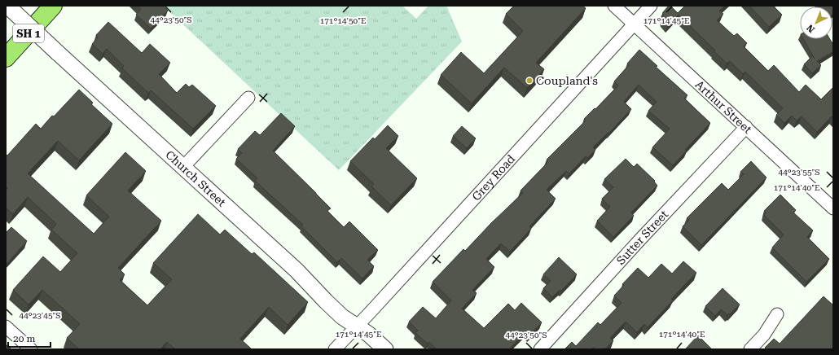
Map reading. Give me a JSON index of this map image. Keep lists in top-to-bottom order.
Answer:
{
  "streets": {
    "highway": ["SH 1"],
    "street": [
      "Arthur Street",
      "Grey Road",
      "Church Street",
      "Sutter Street"
    ]
  },
  "crossings": [
    ["Arthur Street", "Grey Road"],
    ["Arthur Street", "Sutter Street"],
    ["Grey Road", "Church Street"]
  ],
  "places": ["Coupland's"],
  "scale_bar": "20 m",
  "north": "bottom left",
  "coordinates": [
    "44°23'50\"S",
    "171°14'50\"E",
    "171°14'45\"E",
    "44°23'55\"S",
    "171°14'40\"E",
    "44°23'45\"S"
  ]
}
